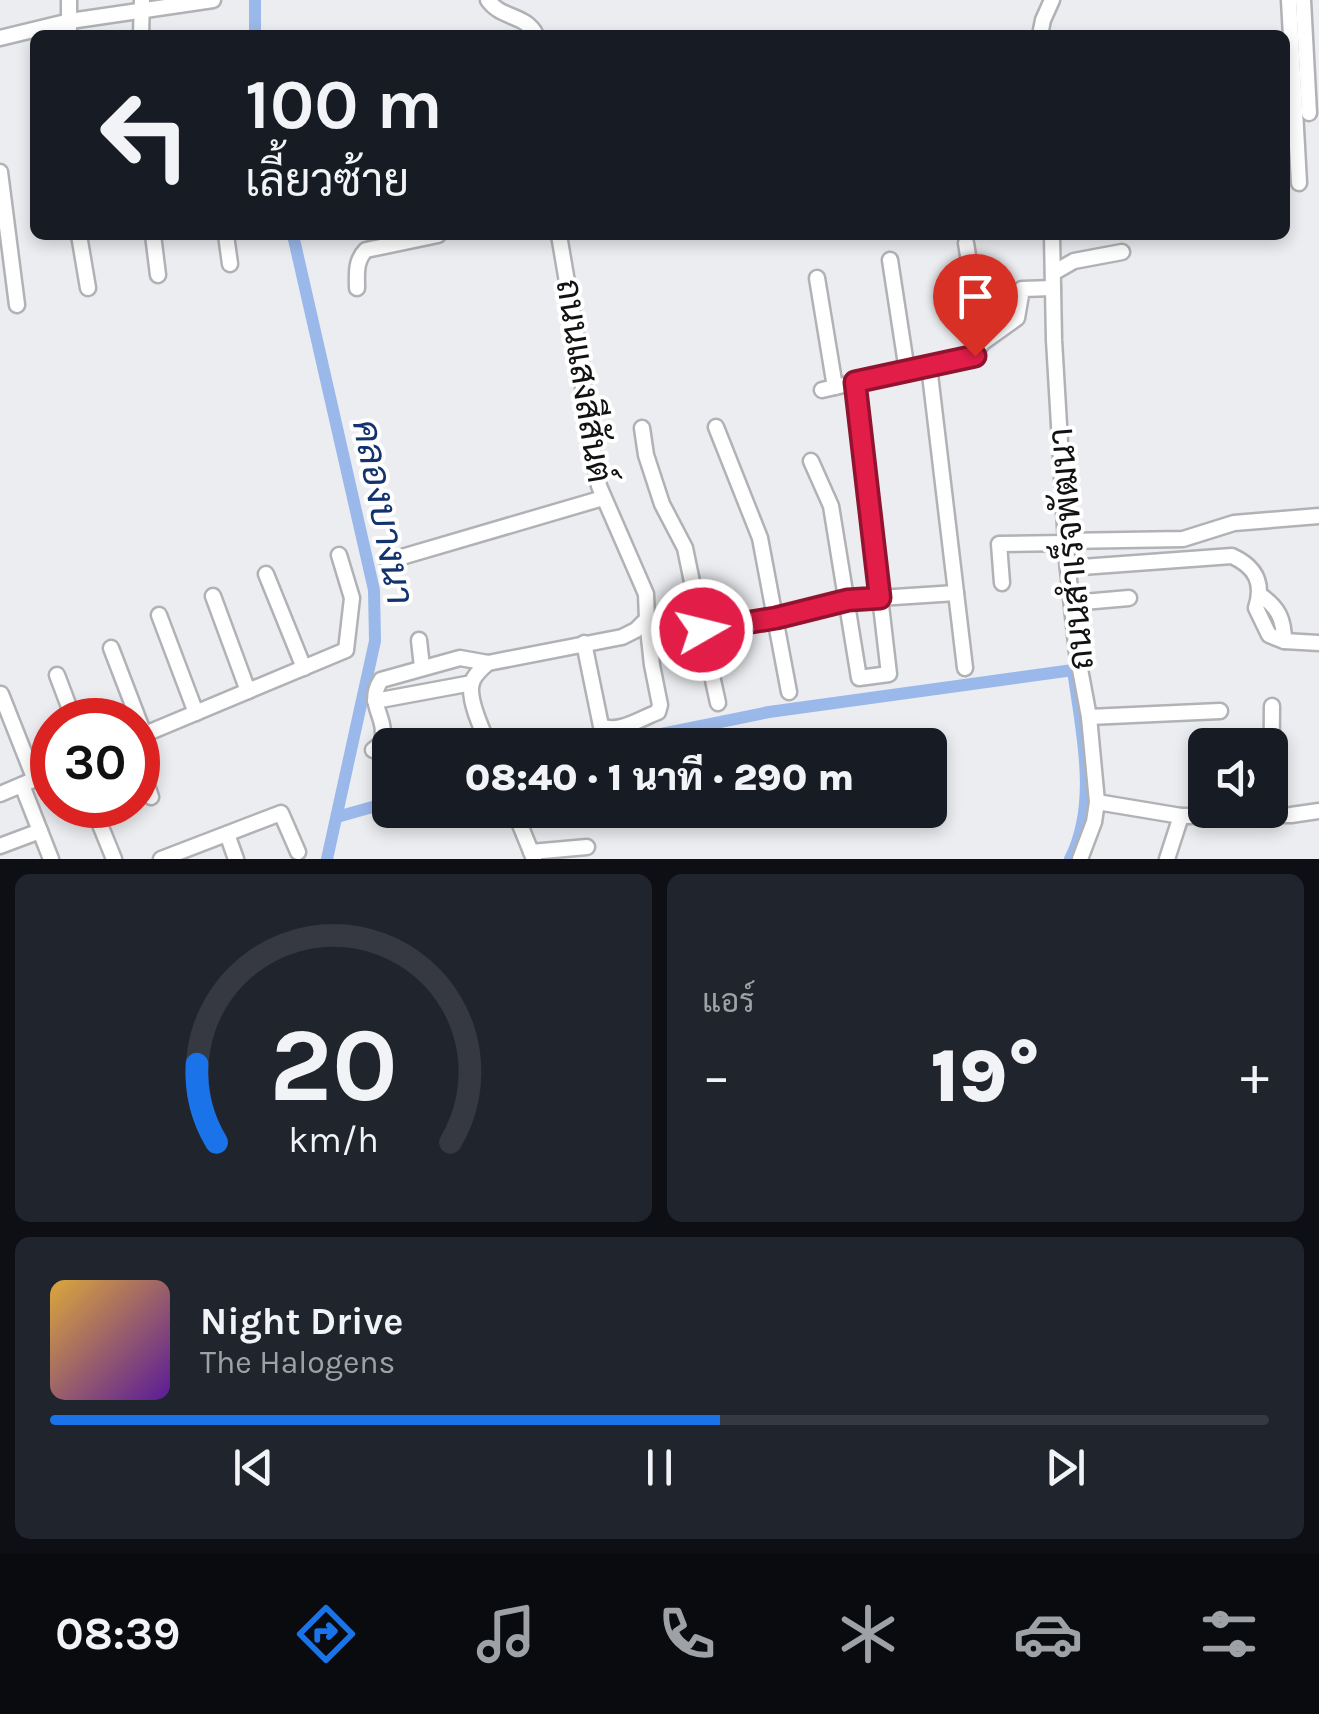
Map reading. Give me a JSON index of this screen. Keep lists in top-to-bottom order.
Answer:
{
  "streets": {
    "street": ["ถนนแสงสีสันต์", "ถนนสำเร็จพัฒนา"]
  },
  "water": ["คลองบางนา"],
  "page": {
    "turn": ["100 m", "เลี้ยวซ้าย"],
    "limit": "30",
    "trip": "08:40 · 1 นาที · 290 m",
    "tile": "แอร์",
    "heat": ["−", "19°", "+"],
    "song": ["Night Drive", "The Halogens"],
    "tabs": "08:39",
    "gauge": ["20", "km/h"]
  }
}
